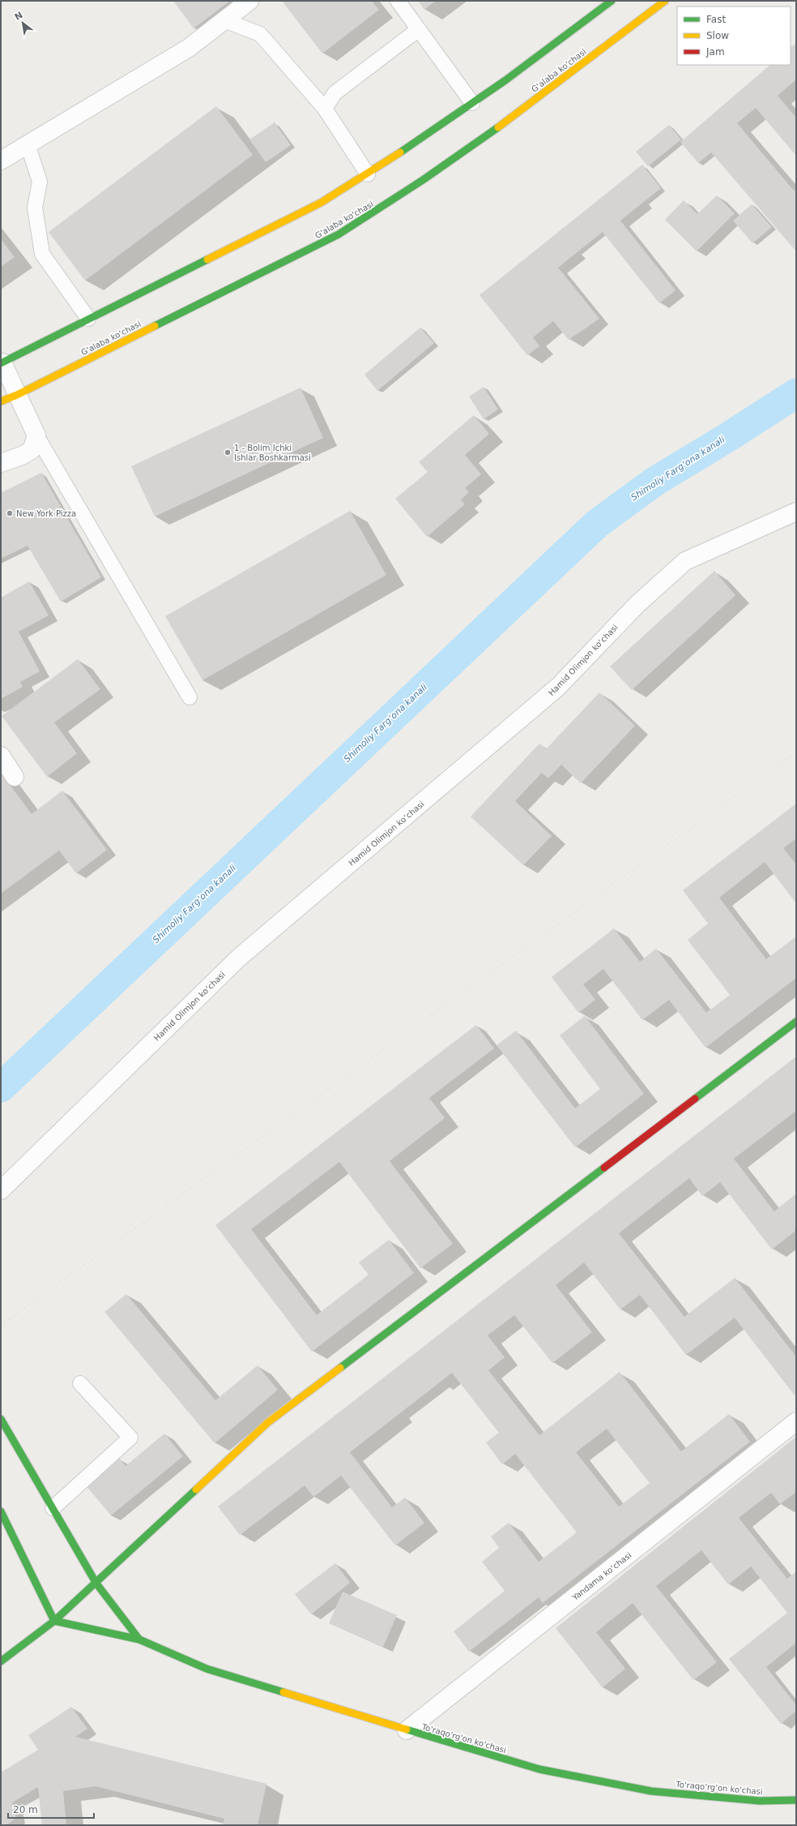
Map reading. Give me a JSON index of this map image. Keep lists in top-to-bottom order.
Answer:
{
  "streets": {
    "main road": ["G'alaba ko'chasi", "To'raqo'rg'on ko'chasi"],
    "street": ["Hamid Olimjon koʻchasi", "Yandama koʻchasi"]
  },
  "crossings": [
    ["Yandama koʻchasi", "To'raqo'rg'on ko'chasi"]
  ],
  "water": ["Shimoliy Fargʻona kanali"],
  "places": ["1 - Bolim Ichki Ishlar Boshkarmasi", "New York Pizza"],
  "legend": ["Fast", "Slow", "Jam"],
  "scale_bar": "20 m",
  "north": "top left"
}
